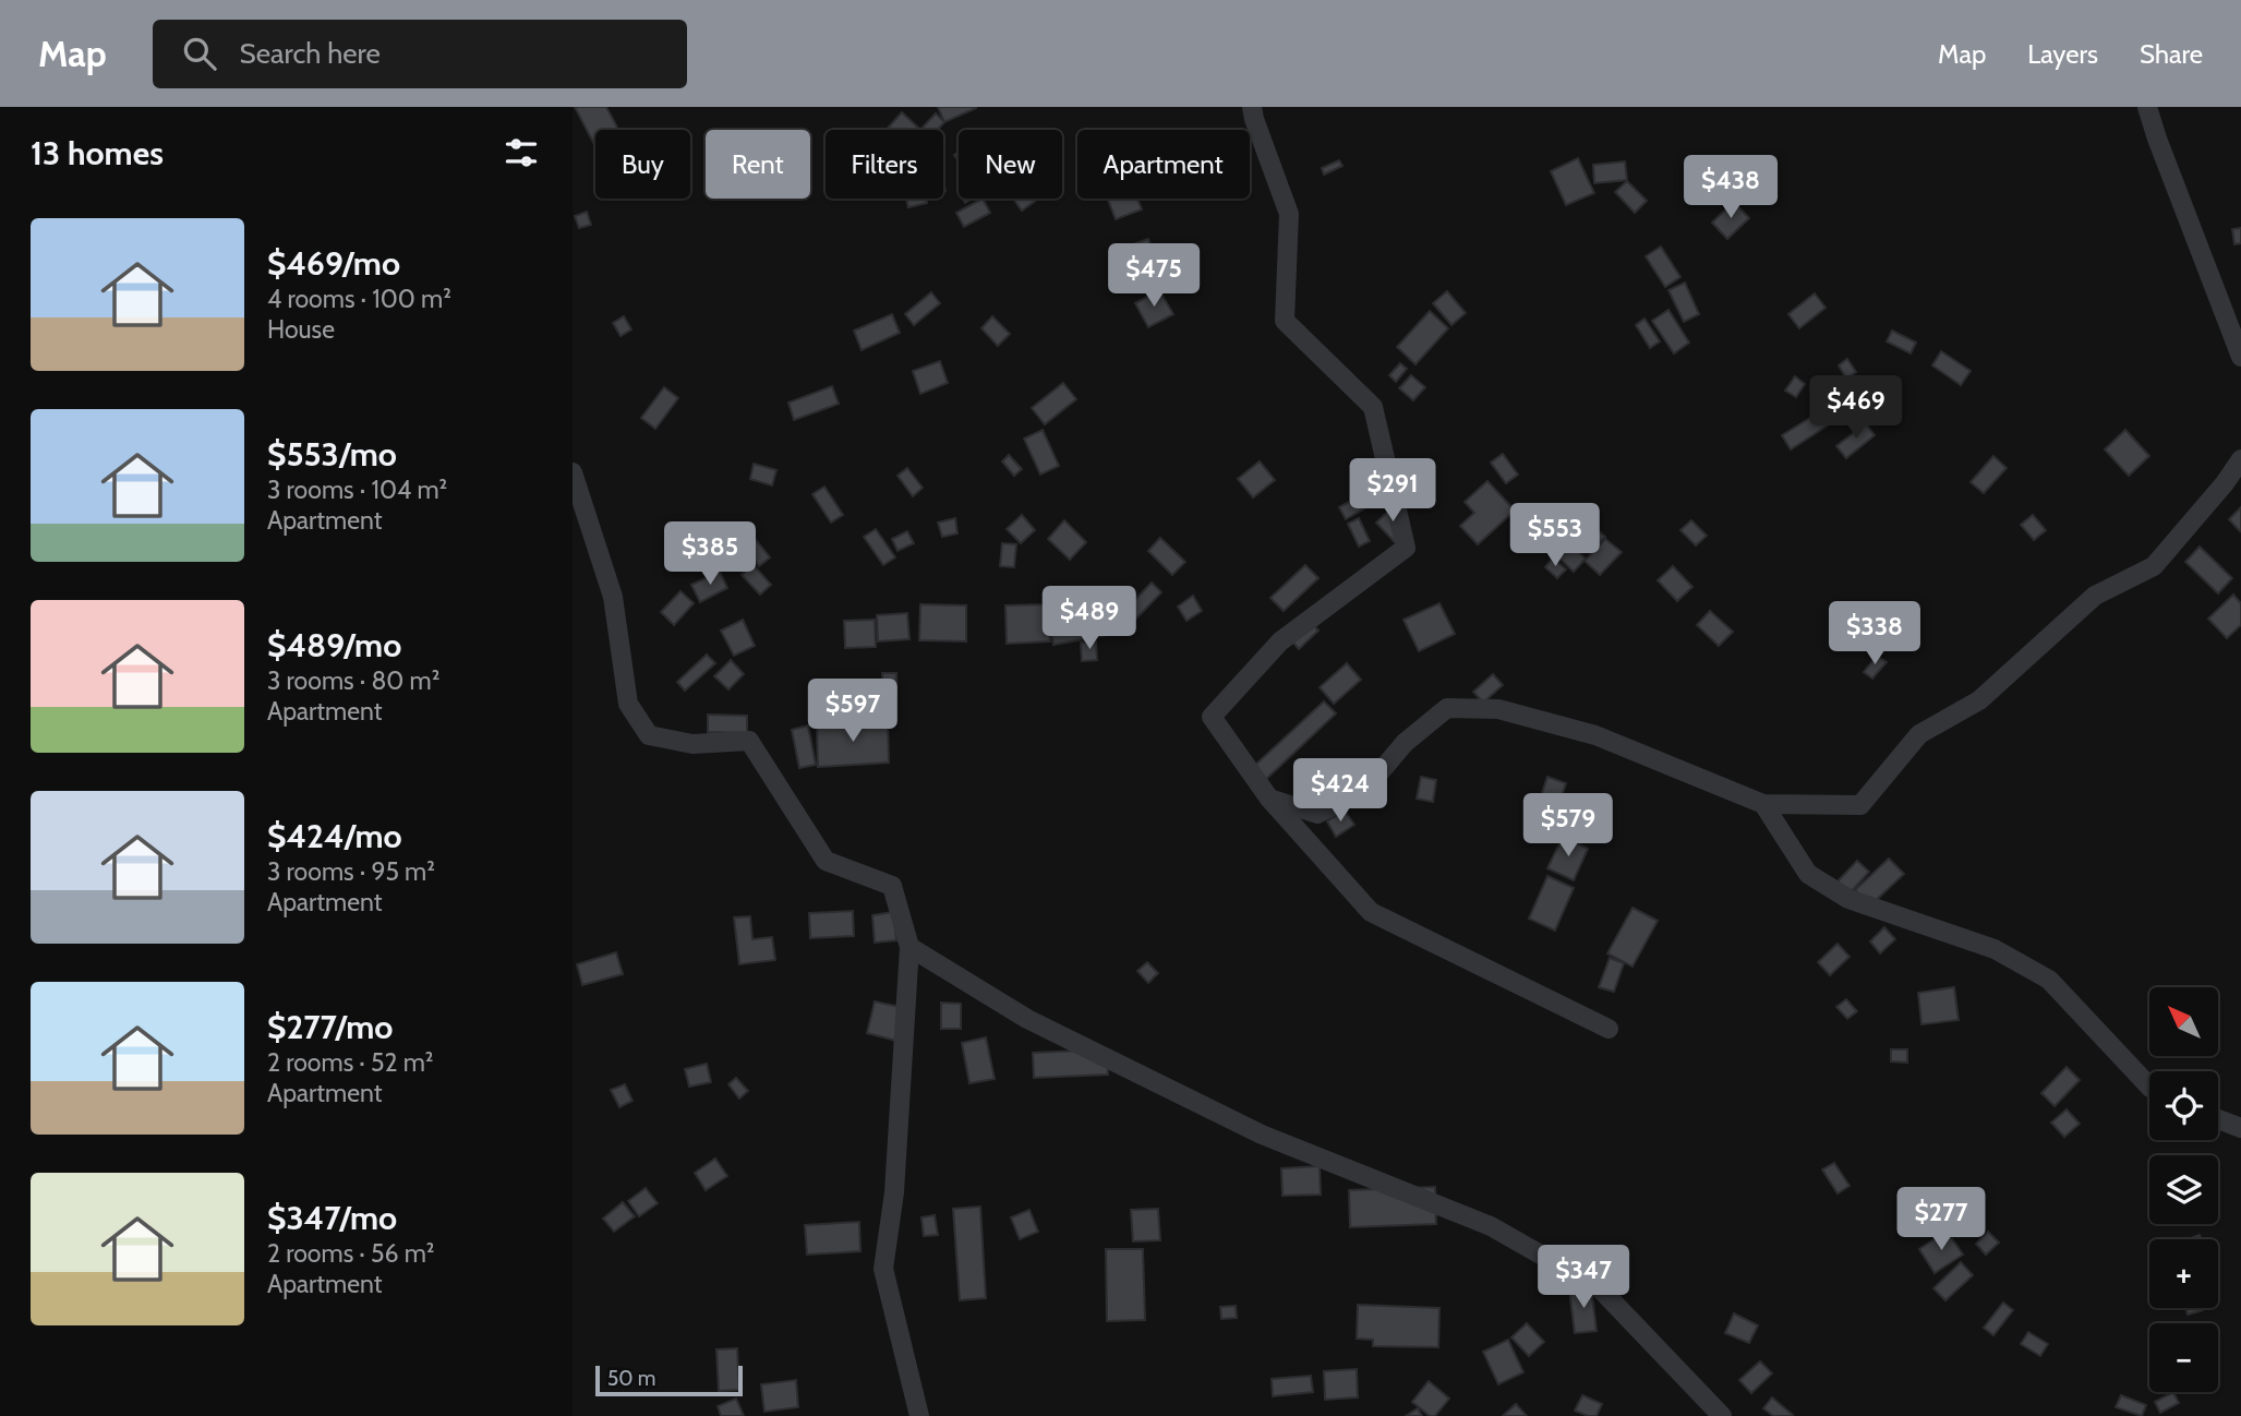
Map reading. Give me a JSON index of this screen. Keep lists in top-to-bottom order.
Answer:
{
  "scale_bar": "50 m",
  "north": "top left",
  "page": {
    "header": "Map",
    "search": "Search here",
    "nav": ["Map", "Layers", "Share"],
    "heading": "13 homes",
    "chip": [
      "Buy",
      "Rent",
      "Filters",
      "New",
      "Apartment"
    ],
    "price": [
      "$438",
      "$475",
      "$469",
      "$291",
      "$553",
      "$385",
      "$489",
      "$338",
      "$597",
      "$424",
      "$579",
      "$277",
      "$347"
    ],
    "list": [
      {
        "name": "$469/mo",
        "note": "4 rooms · 100 m² · House"
      },
      {
        "name": "$553/mo",
        "note": "3 rooms · 104 m² · Apartment"
      },
      {
        "name": "$489/mo",
        "note": "3 rooms · 80 m² · Apartment"
      },
      {
        "name": "$424/mo",
        "note": "3 rooms · 95 m² · Apartment"
      },
      {
        "name": "$277/mo",
        "note": "2 rooms · 52 m² · Apartment"
      },
      {
        "name": "$347/mo",
        "note": "2 rooms · 56 m² · Apartment"
      }
    ],
    "map_buttons": ["+", "−"],
    "scale": "50 m"
  }
}
